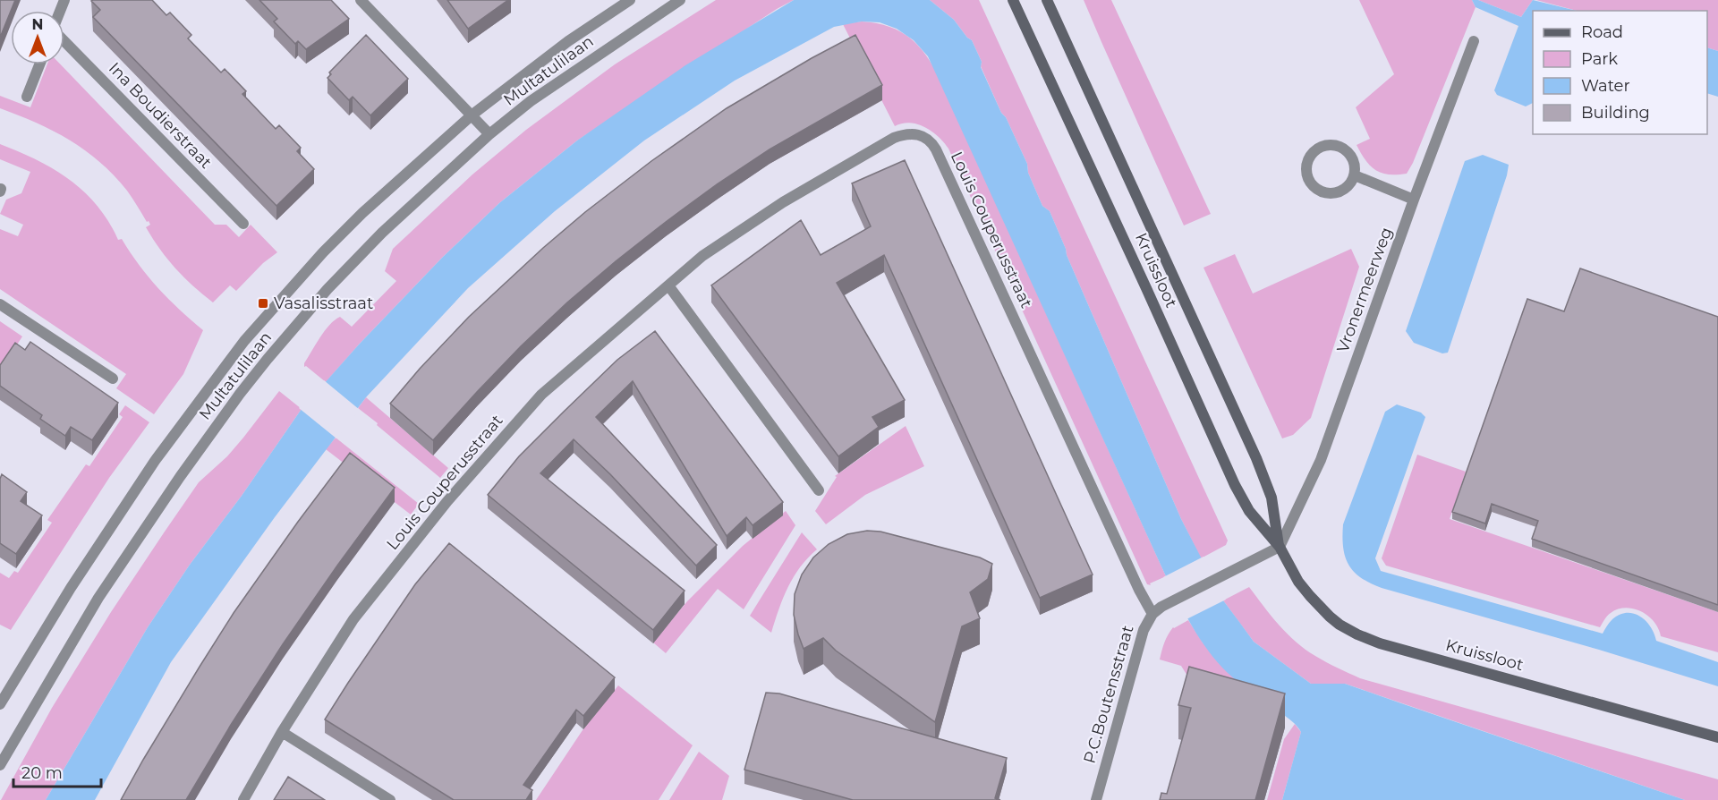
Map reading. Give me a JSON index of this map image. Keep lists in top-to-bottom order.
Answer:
{
  "streets": {
    "street": [
      "Multatulilaan",
      "Ina Boudierstraat",
      "Louis Couperusstraat",
      "Kruissloot",
      "Vronermeerweg",
      "P.C.Boutensstraat"
    ]
  },
  "crossings": [
    ["Louis Couperusstraat", "P.C.Boutensstraat"],
    ["Kruissloot", "Vronermeerweg"],
    ["Kruissloot", "P.C.Boutensstraat"],
    ["Vronermeerweg", "P.C.Boutensstraat"]
  ],
  "places": {
    "transit": ["Vasalisstraat"]
  },
  "legend": [
    "Road",
    "Park",
    "Water",
    "Building"
  ],
  "scale_bar": "20 m",
  "north": "top"
}
